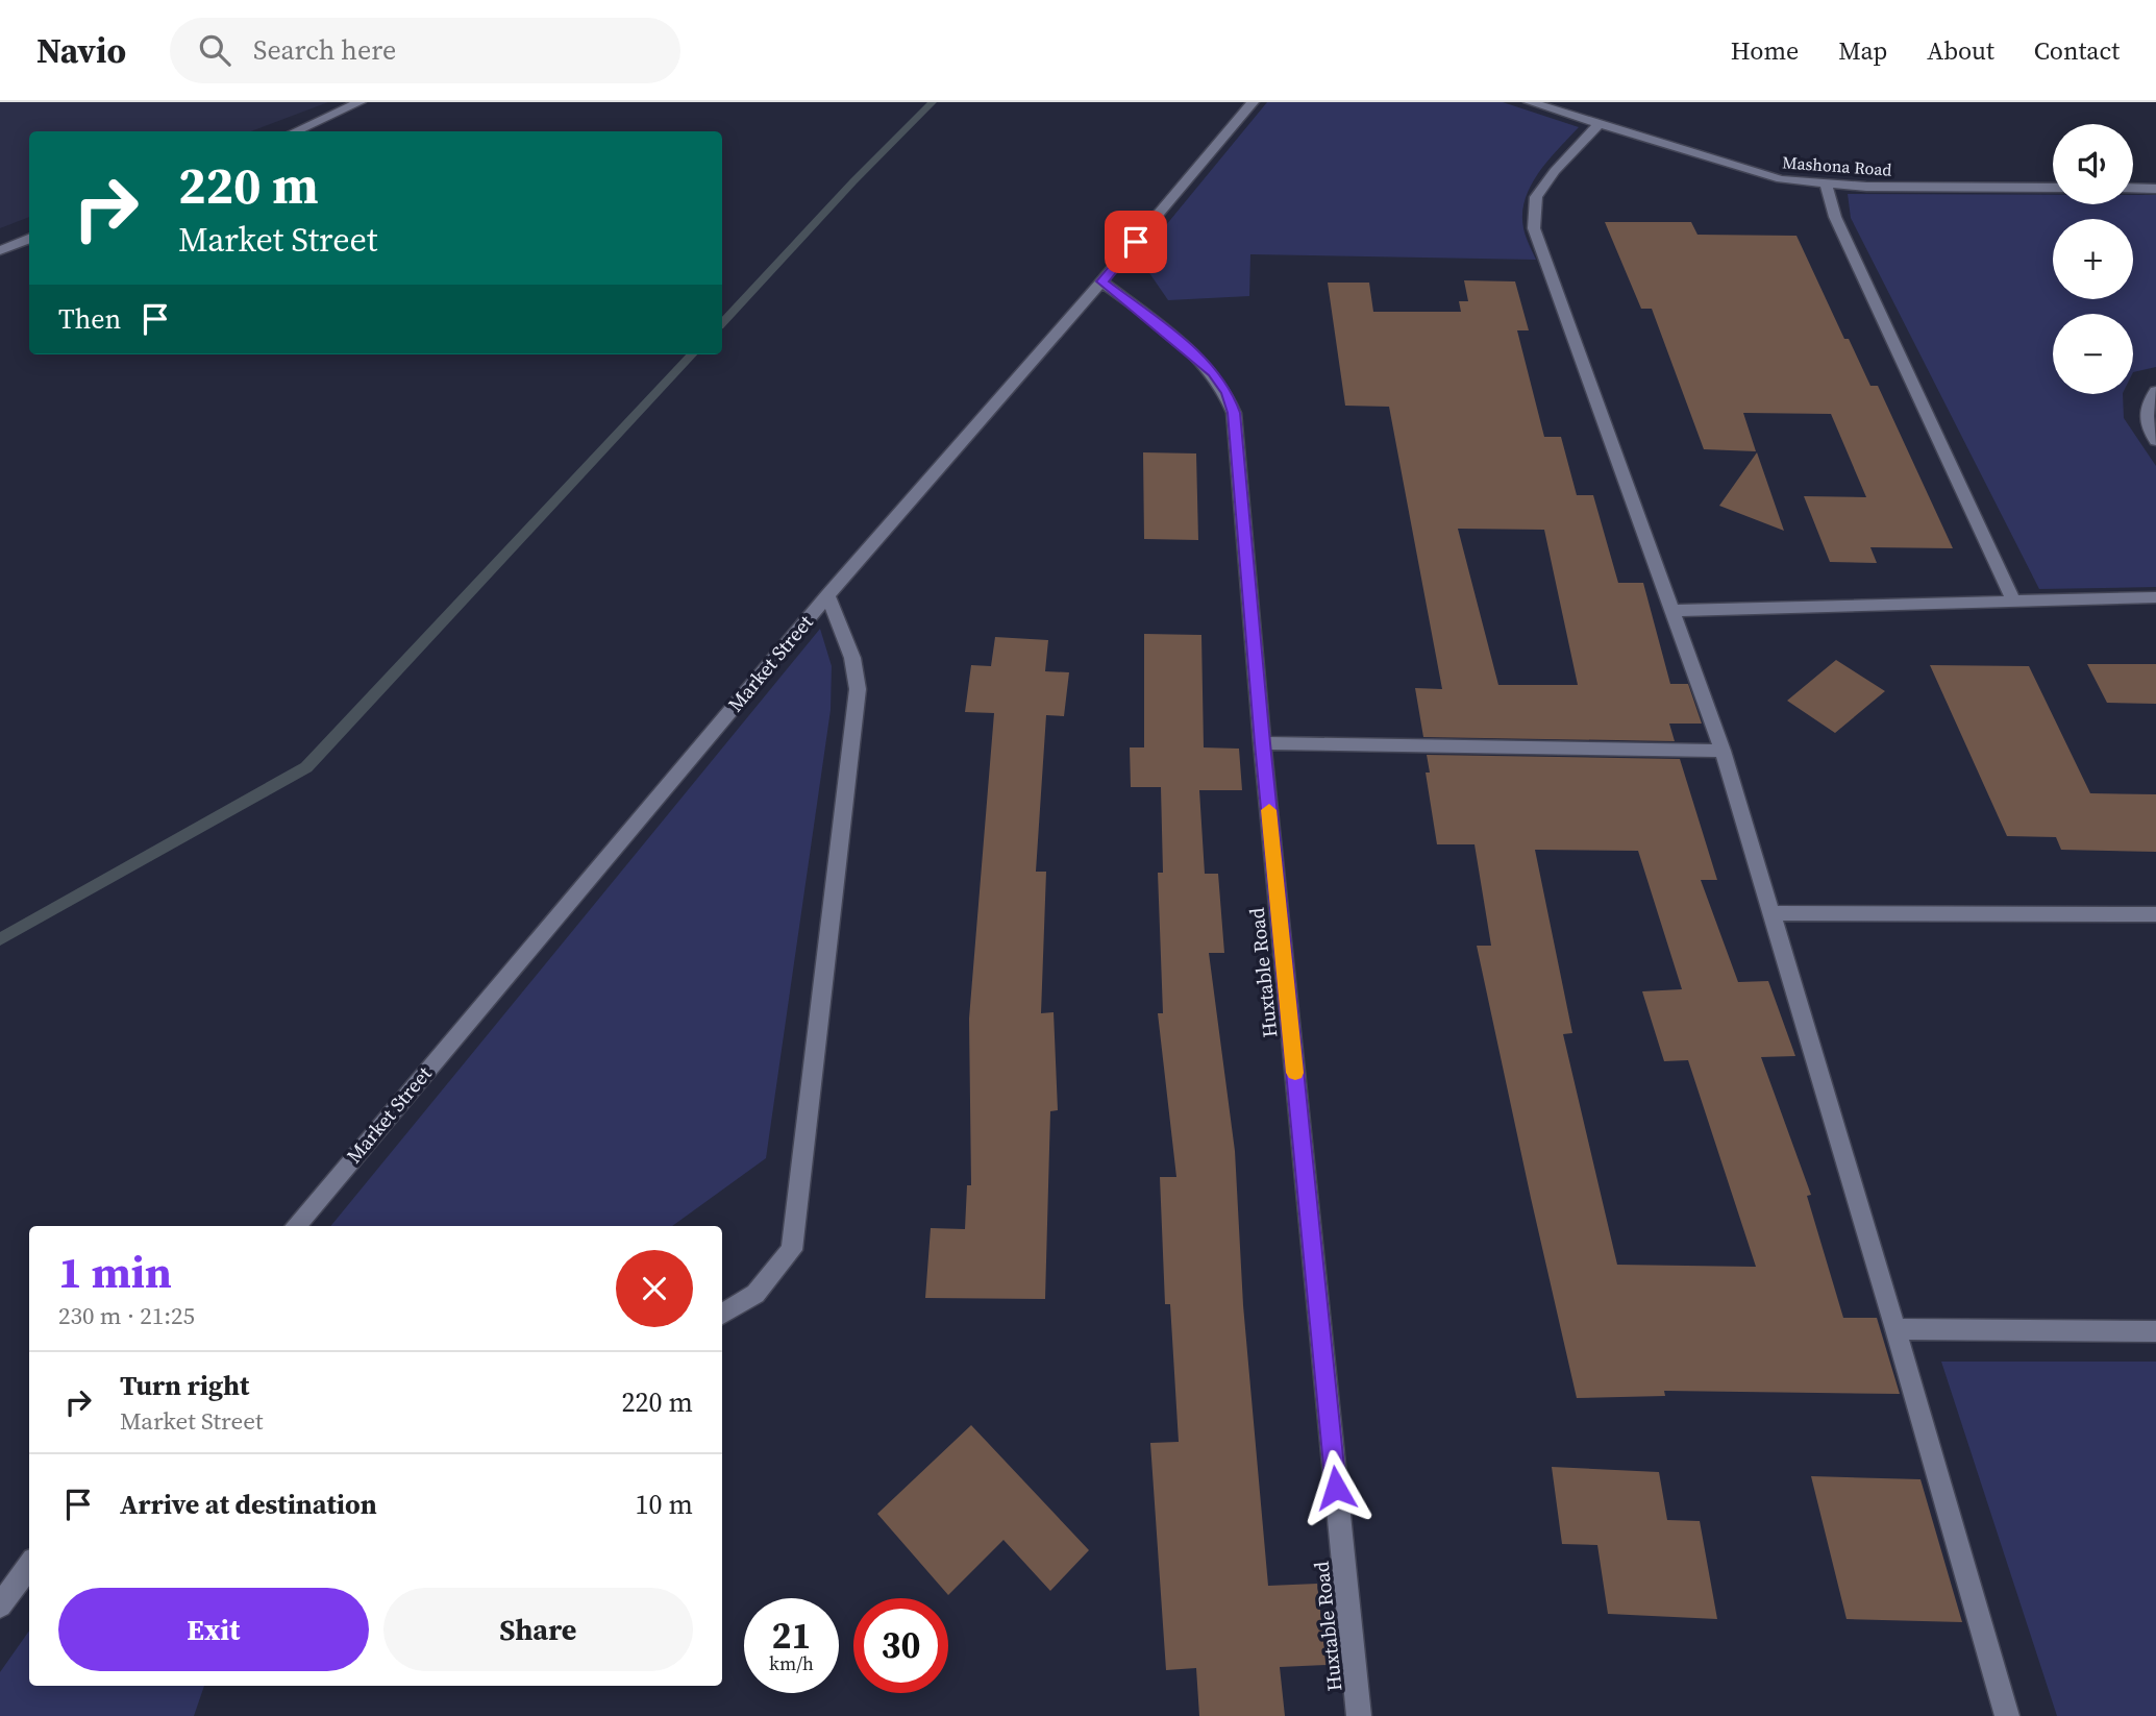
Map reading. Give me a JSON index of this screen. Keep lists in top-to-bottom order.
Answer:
{
  "streets": {
    "street": ["Mashona Road", "Market Street", "Huxtable Road"]
  },
  "crossings": [
    ["Market Street", "Huxtable Road"]
  ],
  "page": {
    "header": "Navio",
    "search": "Search here",
    "nav": [
      "Home",
      "Map",
      "About",
      "Contact"
    ],
    "map_buttons": ["+", "−"],
    "turn": ["220 m", "Market Street"],
    "then": "Then",
    "heading": ["1 min", "230 m · 21:25"],
    "list": [
      {
        "name": "Turn right",
        "note": "Market Street",
        "value": "220 m"
      },
      {
        "name": "Arrive at destination",
        "value": "10 m"
      }
    ],
    "buttons": ["Exit", "Share"],
    "speed": "21 km/h",
    "limit": "30"
  }
}
